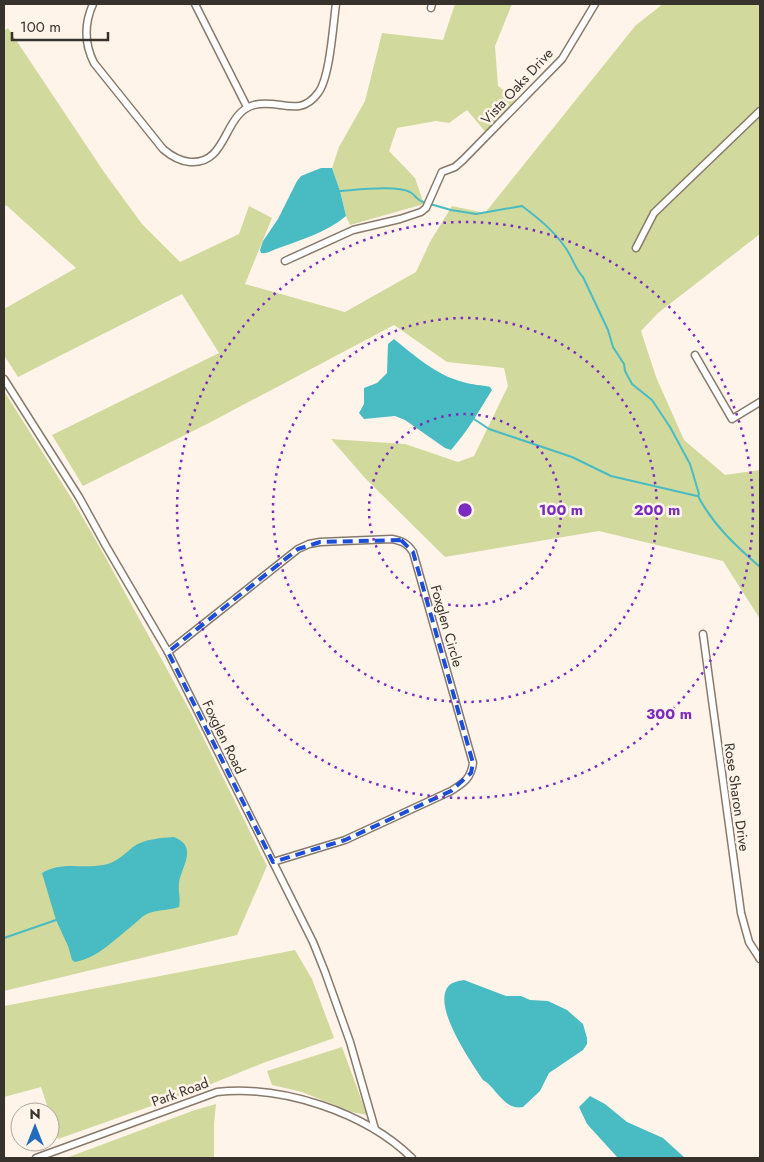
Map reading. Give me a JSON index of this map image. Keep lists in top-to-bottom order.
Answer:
{
  "streets": {
    "street": [
      "Vista Oaks Drive",
      "Foxglen Circle",
      "Foxglen Road",
      "Rose Sharon Drive",
      "Park Road"
    ]
  },
  "crossings": [
    ["Foxglen Circle", "Foxglen Road"],
    ["Foxglen Road", "Park Road"]
  ],
  "scale_bar": "100 m",
  "north": "top",
  "rings": ["100 m", "200 m", "300 m"]
}
